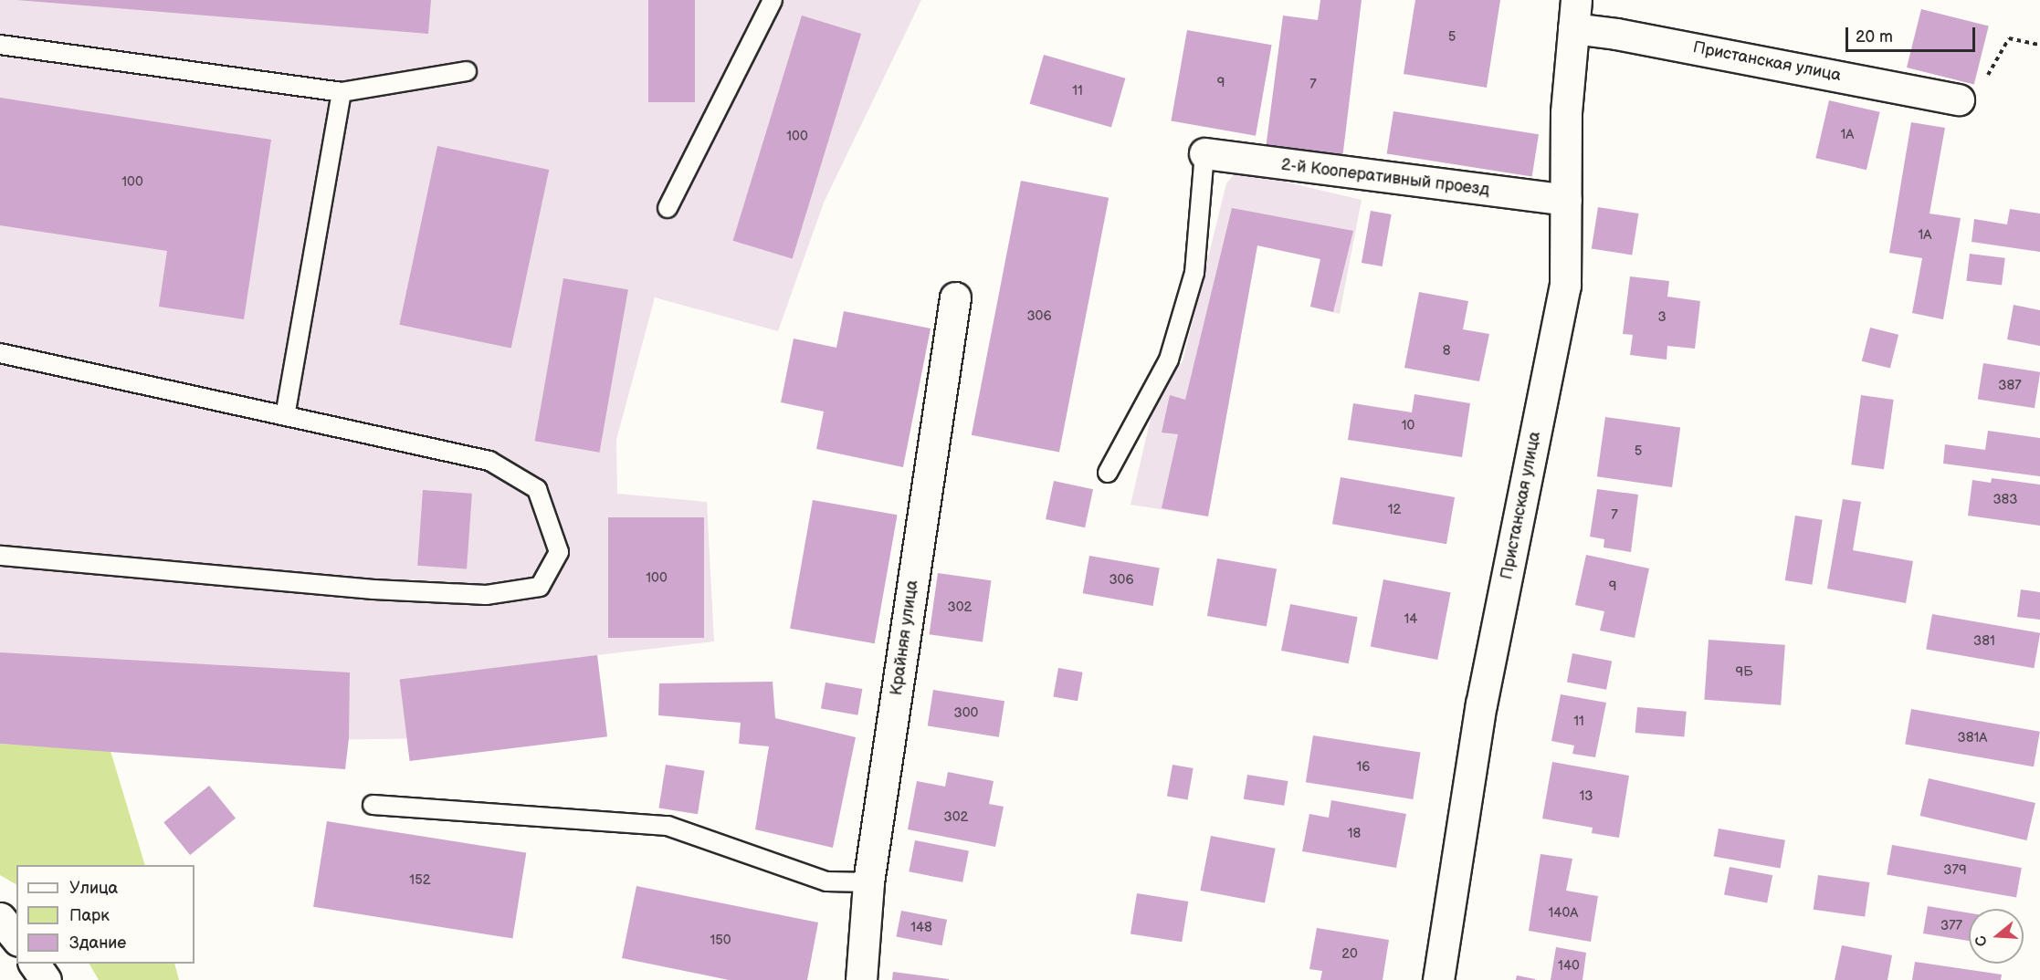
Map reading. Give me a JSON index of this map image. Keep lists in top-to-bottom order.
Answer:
{
  "streets": {
    "street": ["Пристанская улица", "2-й Кооперативный проезд", "Крайняя улица"]
  },
  "crossings": [
    ["Пристанская улица", "2-й Кооперативный проезд"]
  ],
  "house_numbers": [
    "5",
    "9",
    "7",
    "11",
    "1А",
    "100",
    "100",
    "1А",
    "306",
    "3",
    "8",
    "387",
    "10",
    "5",
    "383",
    "12",
    "7",
    "100",
    "306",
    "9",
    "302",
    "14",
    "381",
    "9Б",
    "300",
    "11",
    "381А",
    "16",
    "13",
    "302",
    "18",
    "379",
    "152",
    "140А",
    "377",
    "148",
    "150",
    "20",
    "140"
  ],
  "legend": ["Улица", "Парк", "Здание"],
  "scale_bar": "20 m",
  "north": "left"
}
